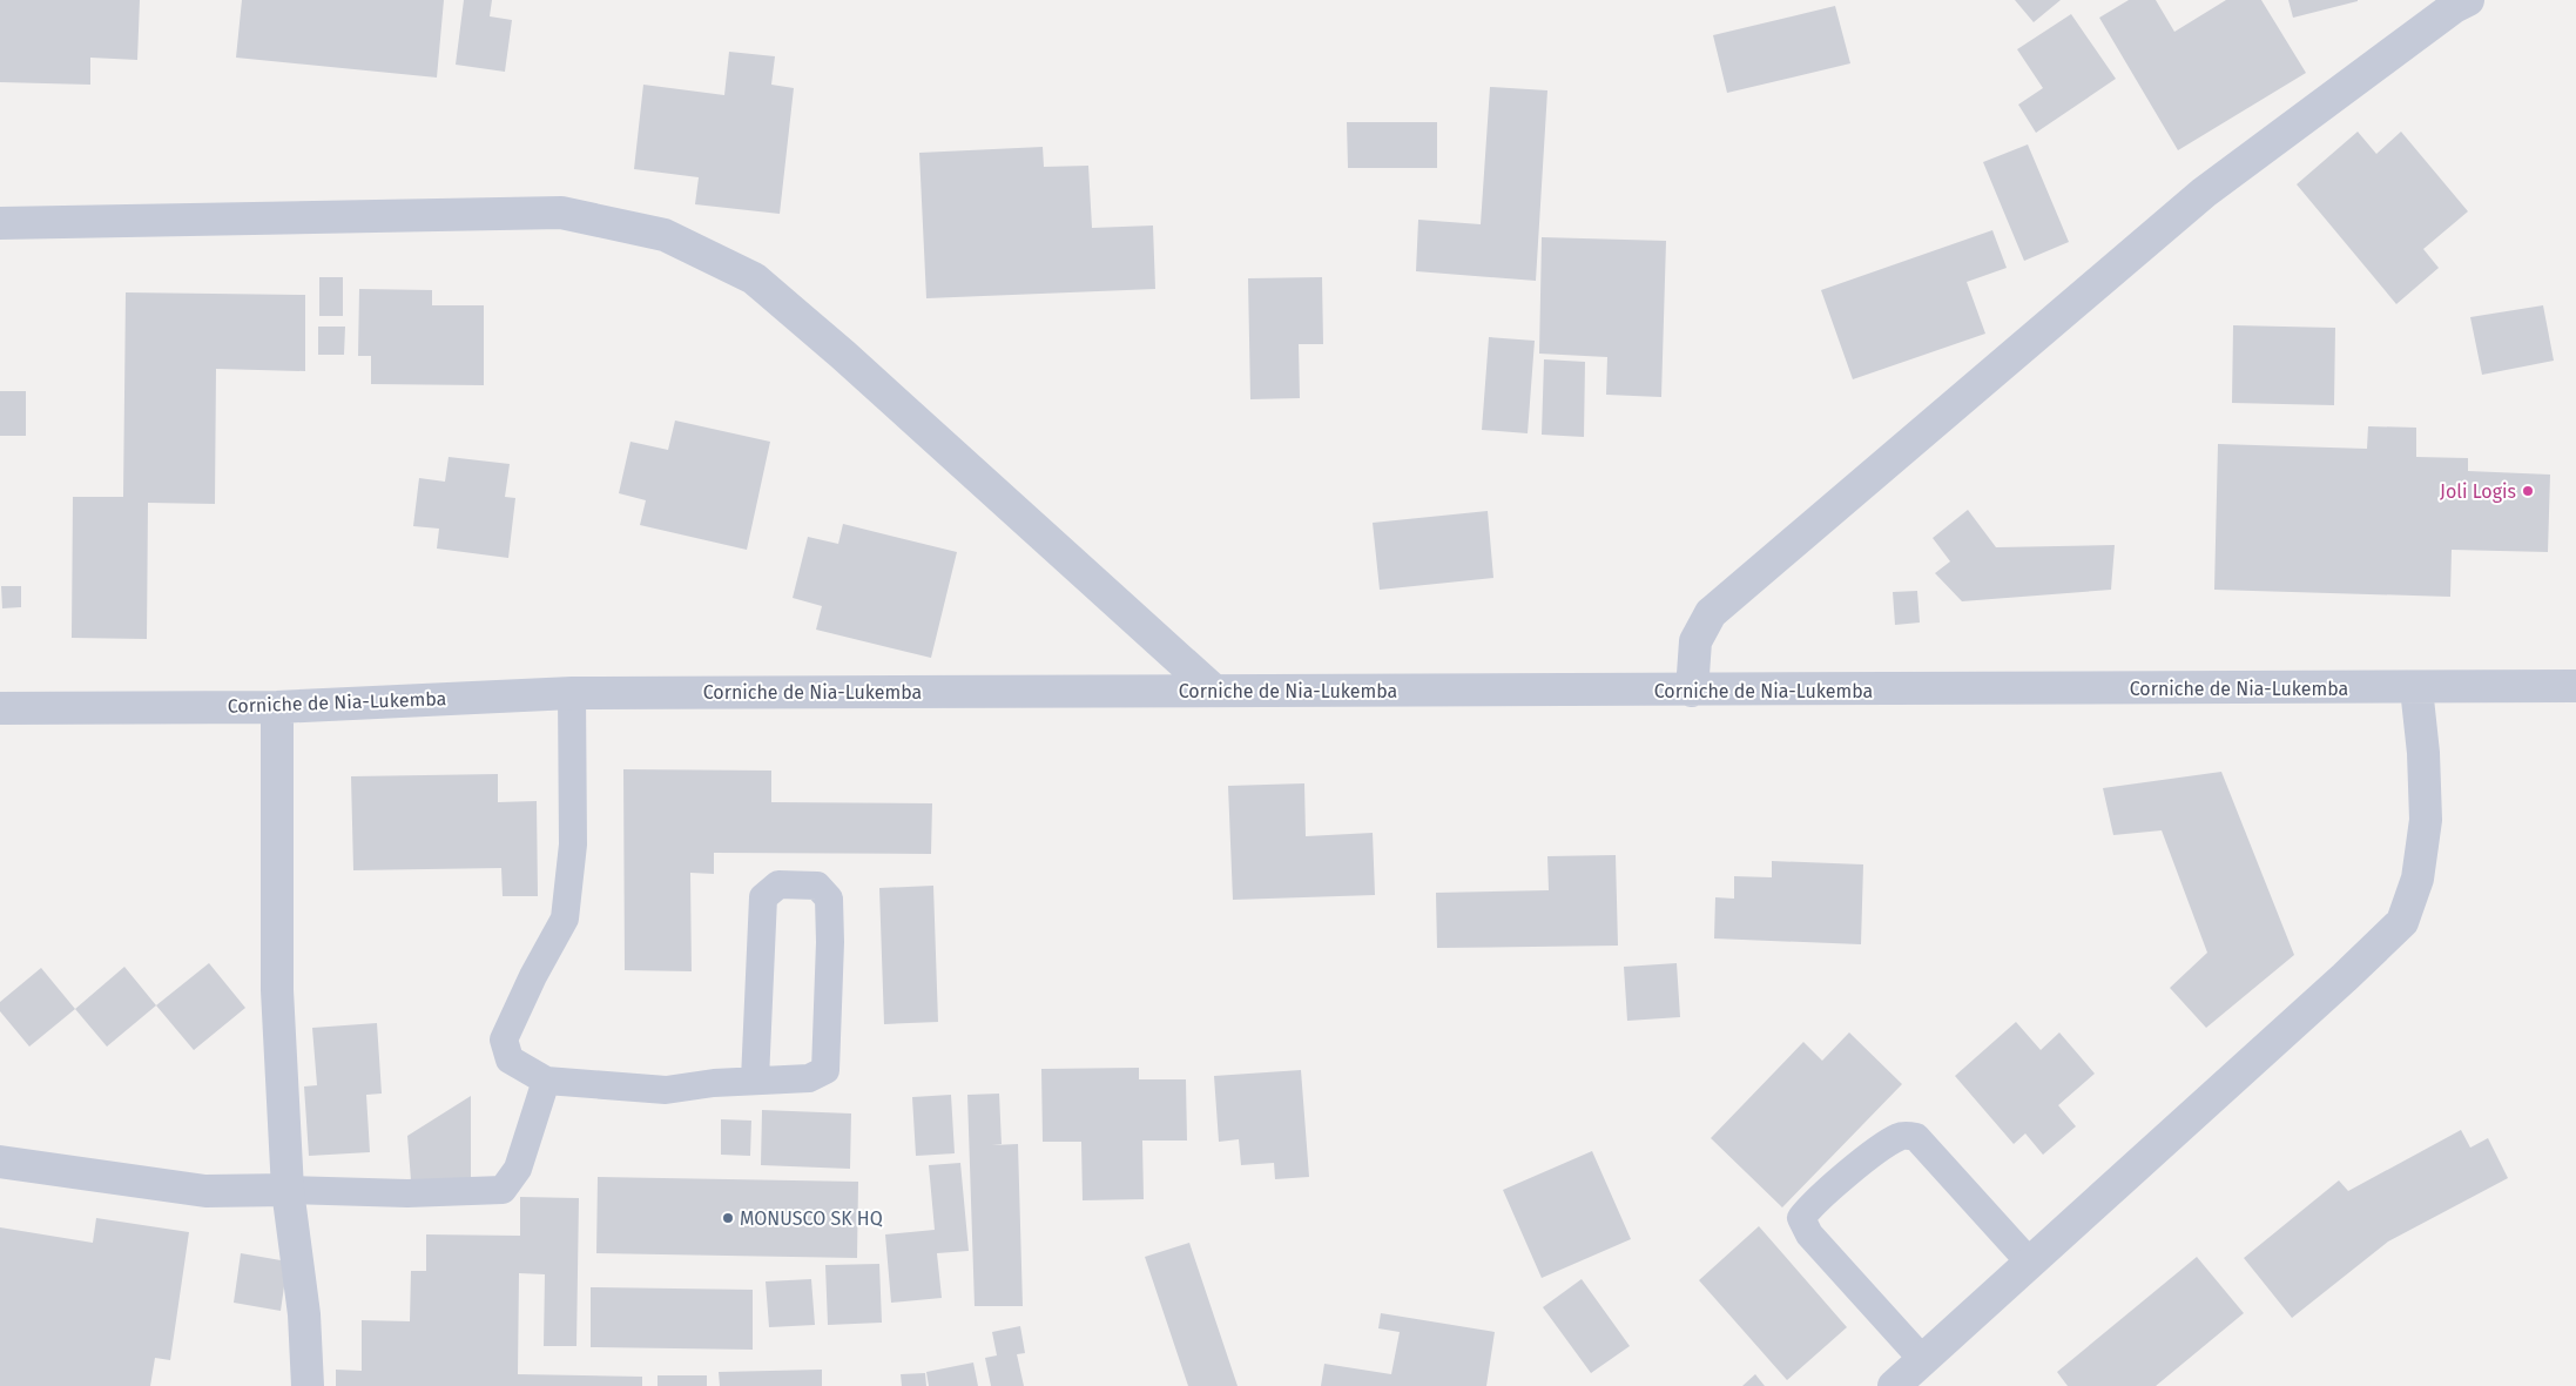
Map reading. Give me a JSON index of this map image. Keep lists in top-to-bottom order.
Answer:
{
  "streets": {
    "street": ["Corniche de Nia-Lukemba"]
  },
  "places": ["Joli Logis", "MONUSCO SK HQ"]
}
